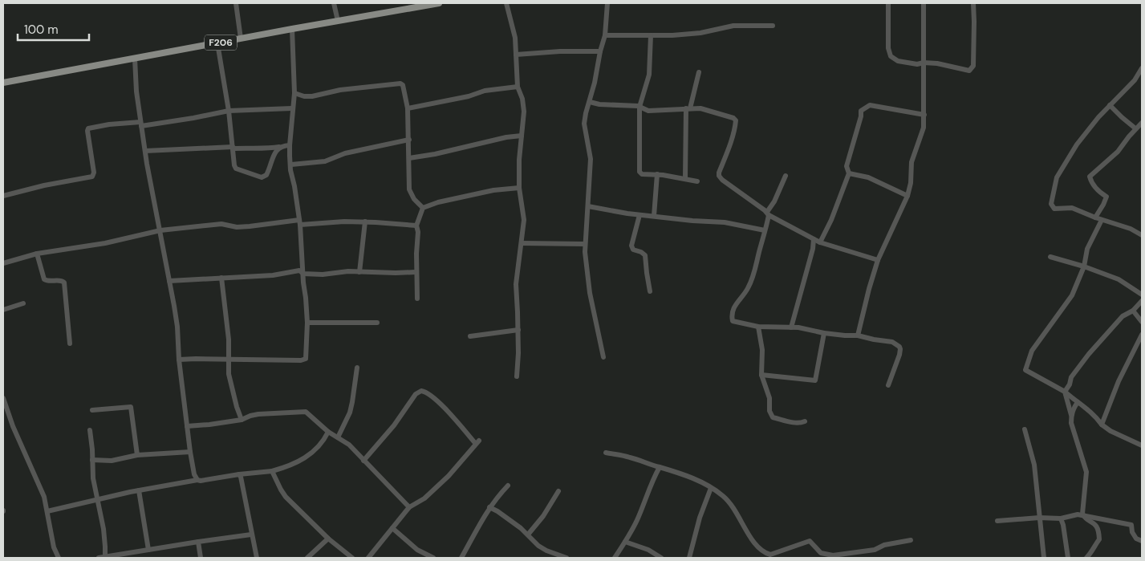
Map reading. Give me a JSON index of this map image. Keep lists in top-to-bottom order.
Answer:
{
  "streets": {
    "main road": ["F206"]
  },
  "scale_bar": "100 m"
}
